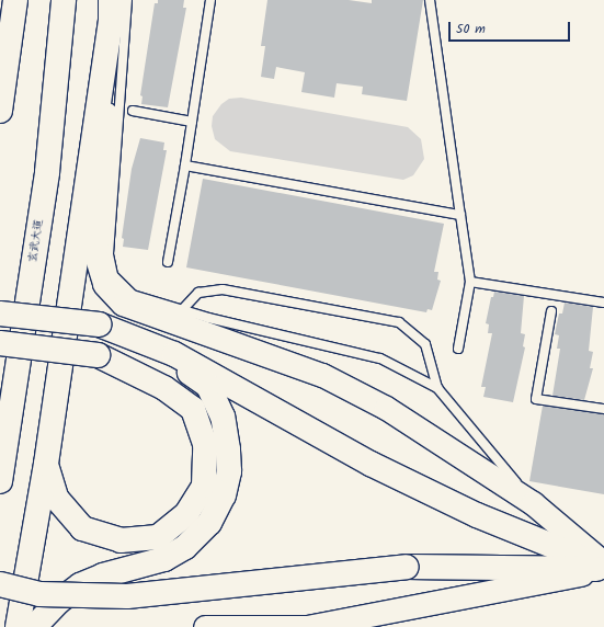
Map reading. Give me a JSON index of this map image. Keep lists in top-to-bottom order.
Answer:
{
  "streets": {
    "main road": ["玄武大道"]
  },
  "scale_bar": "50 m"
}
